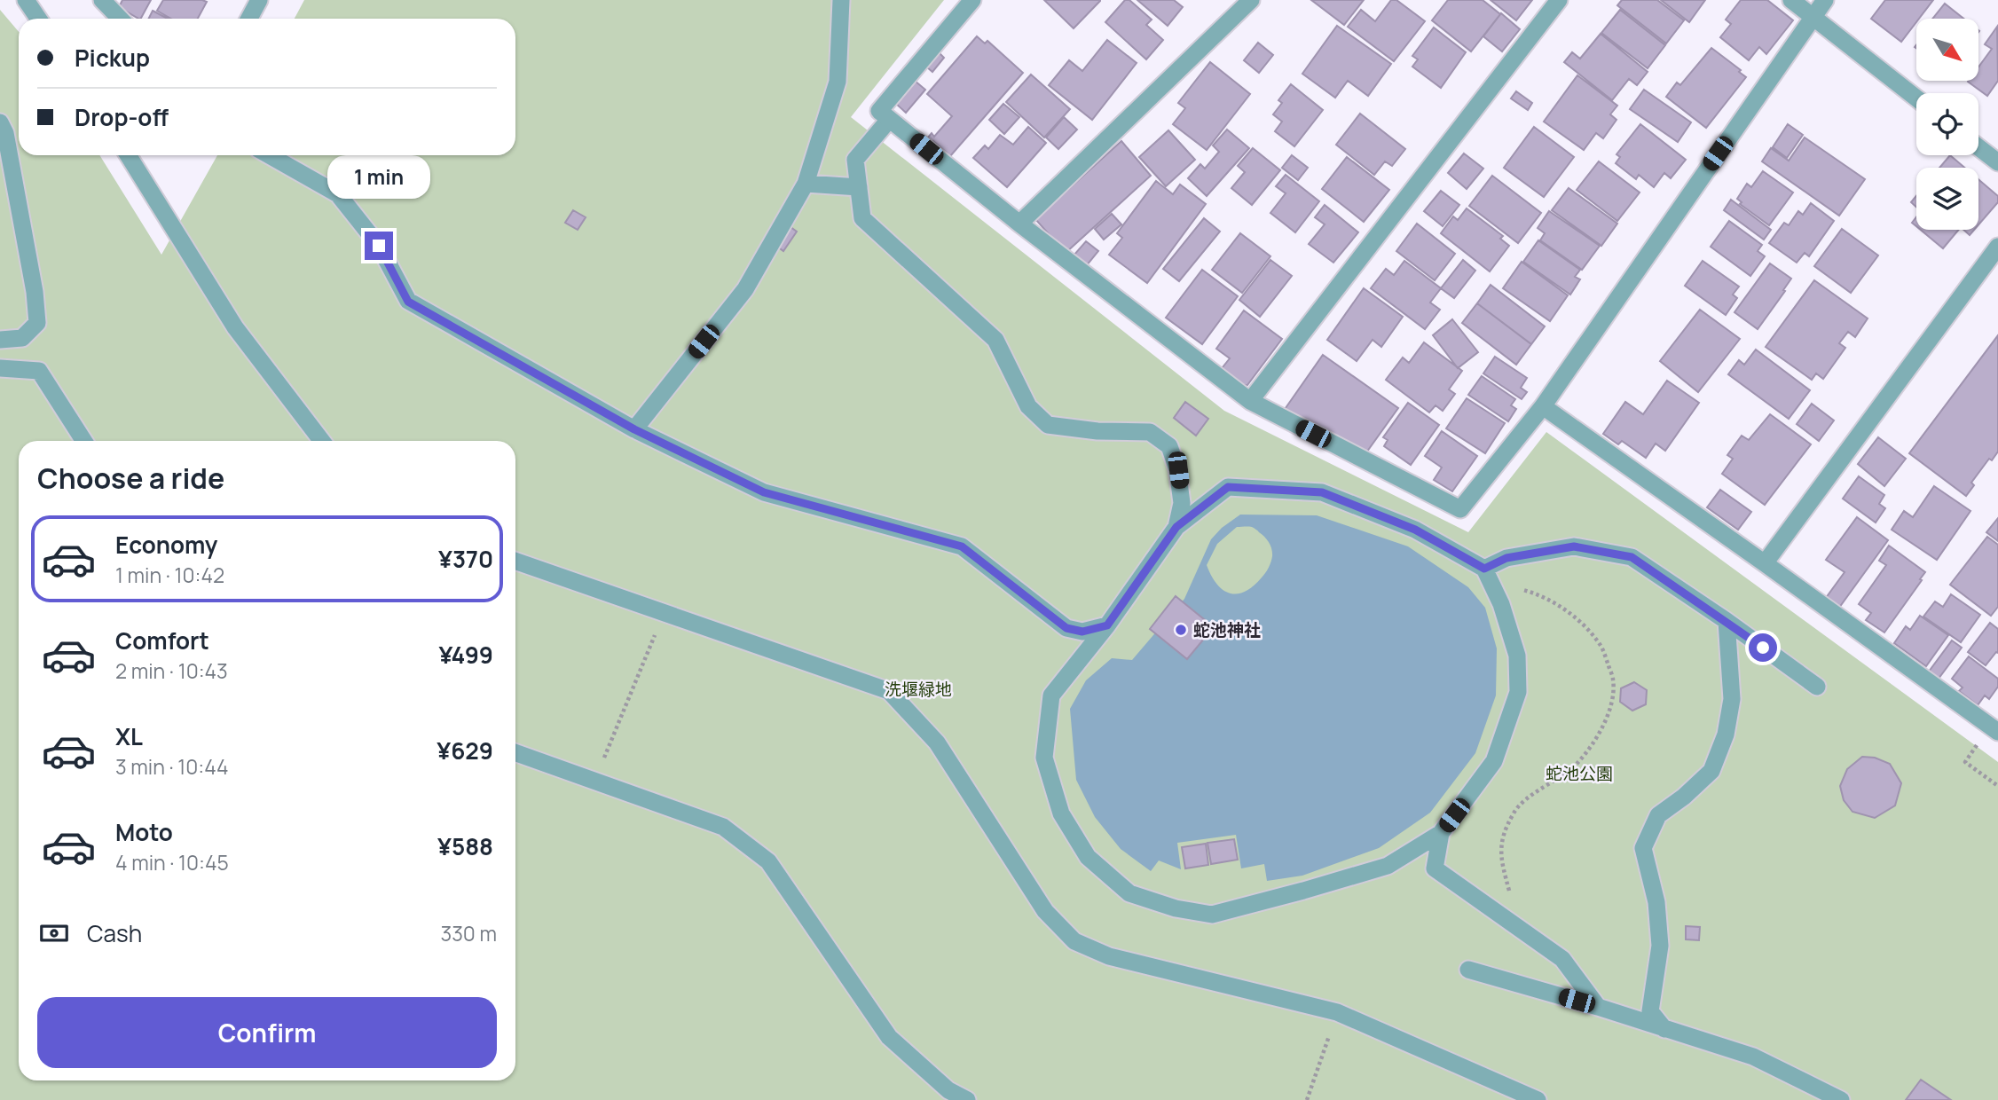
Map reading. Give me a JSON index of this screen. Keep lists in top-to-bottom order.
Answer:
{
  "parks": ["洗堰緑地", "蛇池公園"],
  "places": ["蛇池神社"],
  "north": "bottom right",
  "page": {
    "banner": ["Pickup", "Drop-off"],
    "bubble": "1 min",
    "heading": "Choose a ride",
    "list": [
      {
        "name": "Economy",
        "note": "1 min · 10:42",
        "value": "¥370"
      },
      {
        "name": "Comfort",
        "note": "2 min · 10:43",
        "value": "¥499"
      },
      {
        "name": "XL",
        "note": "3 min · 10:44",
        "value": "¥629"
      },
      {
        "name": "Moto",
        "note": "4 min · 10:45",
        "value": "¥588"
      }
    ],
    "pay": ["Cash", "330 m"],
    "buttons": "Confirm"
  }
}
